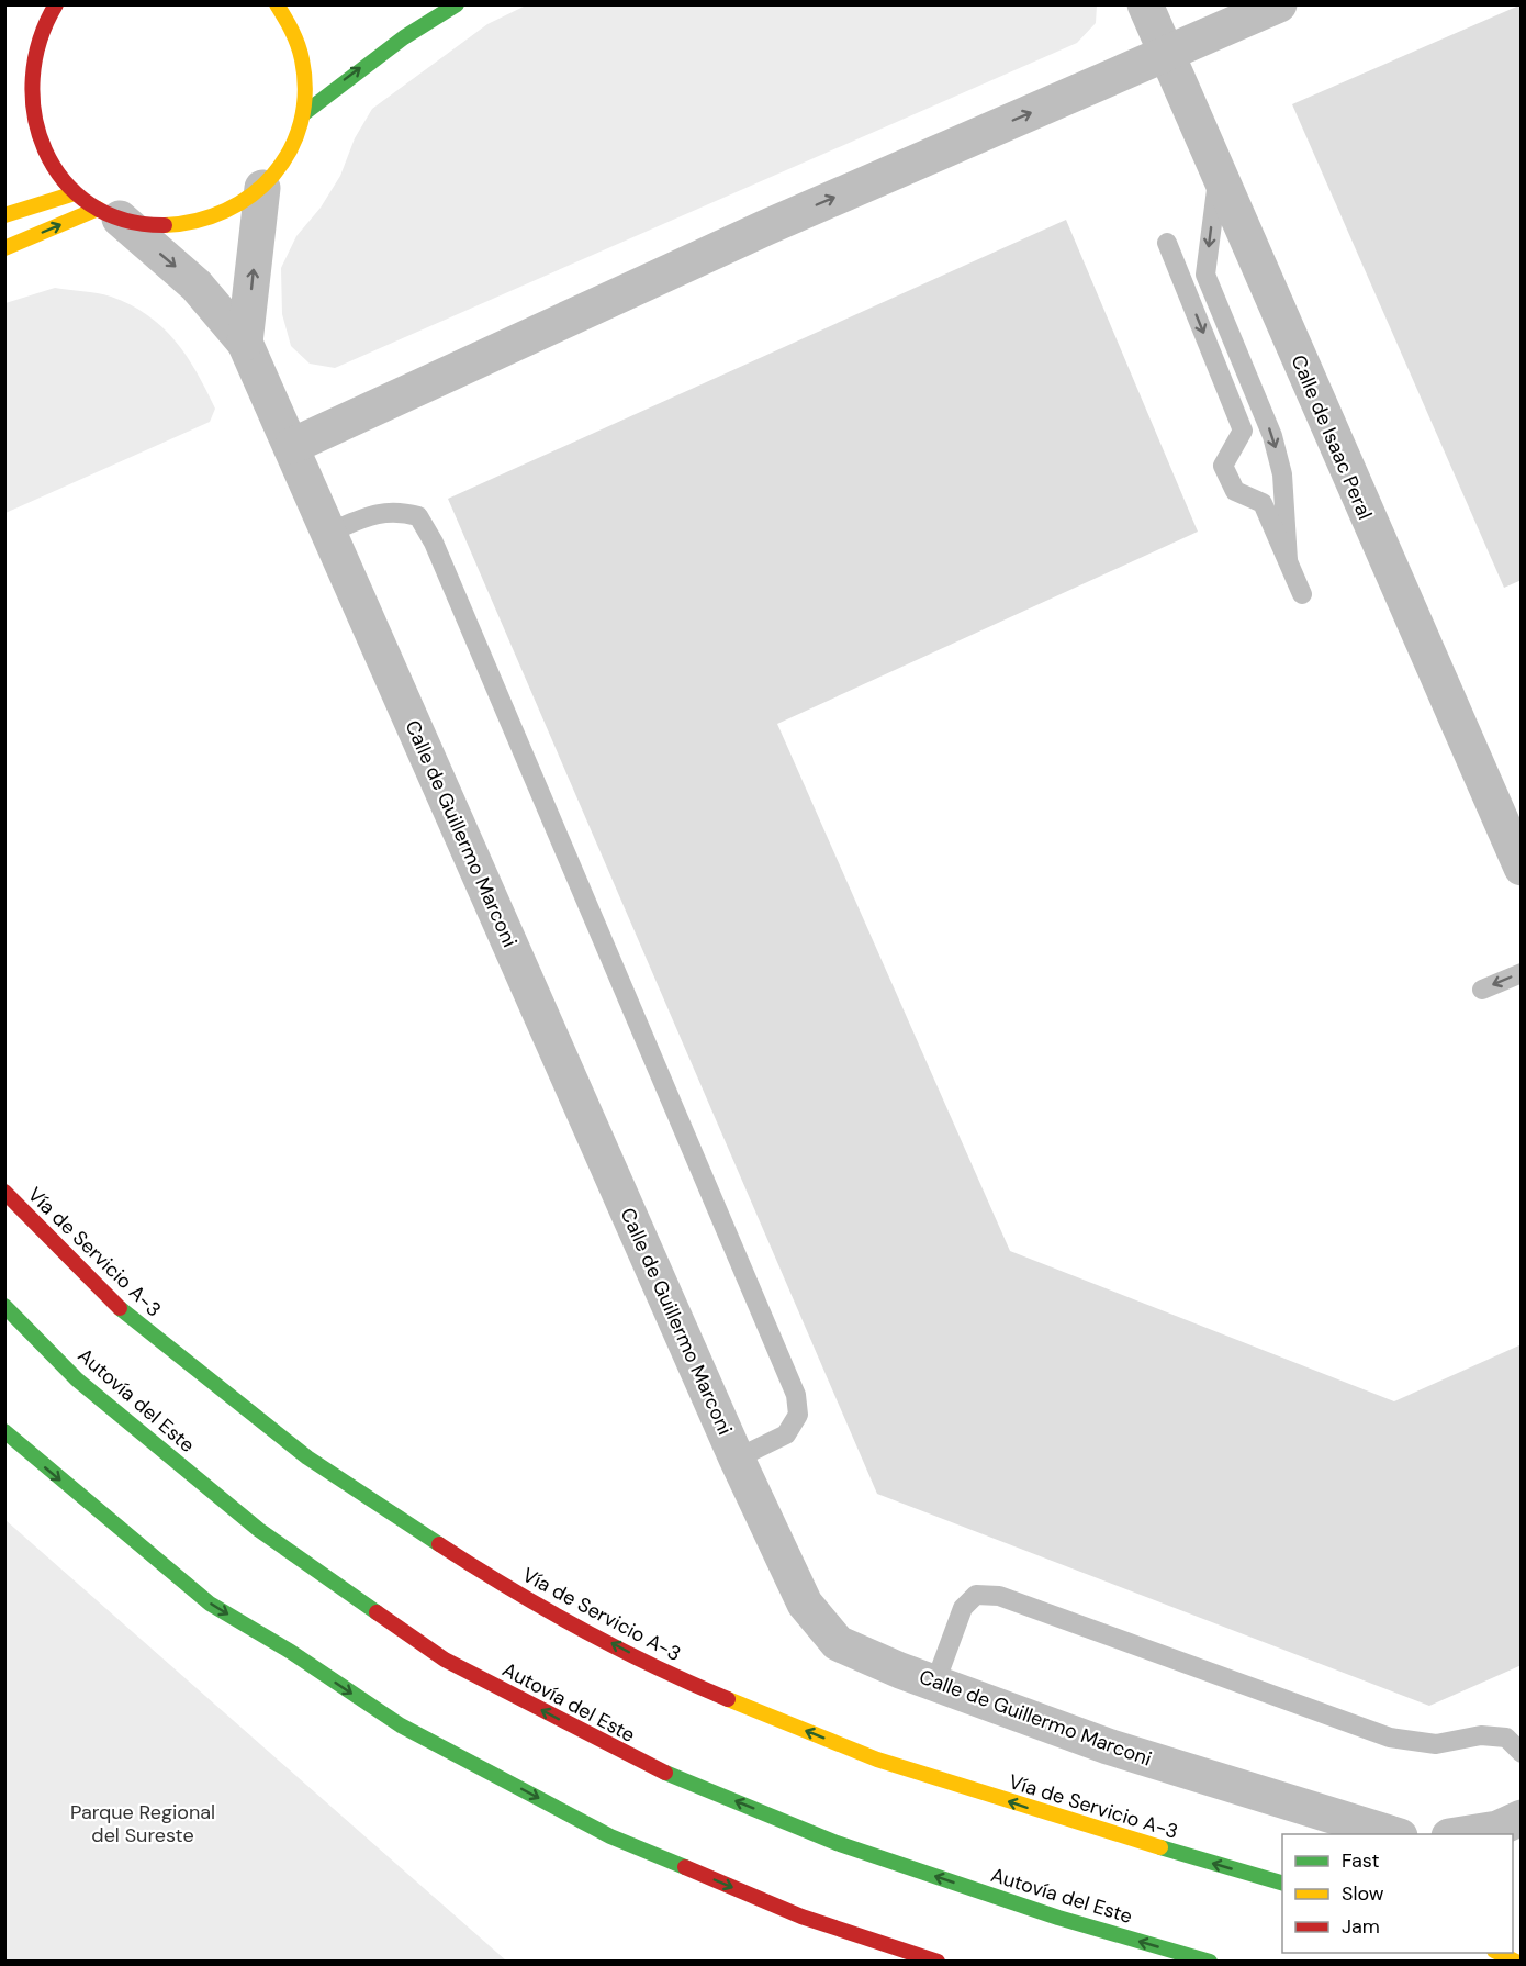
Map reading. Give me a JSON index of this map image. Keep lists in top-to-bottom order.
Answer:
{
  "streets": {
    "main road": ["Vía de Servicio A-3", "Autovía del Este"],
    "street": ["Calle de Isaac Peral", "Calle de Guillermo Marconi"]
  },
  "one_way": ["Vía de Servicio A-3"],
  "parks": ["Parque Regional del Sureste"],
  "legend": ["Fast", "Slow", "Jam"]
}
